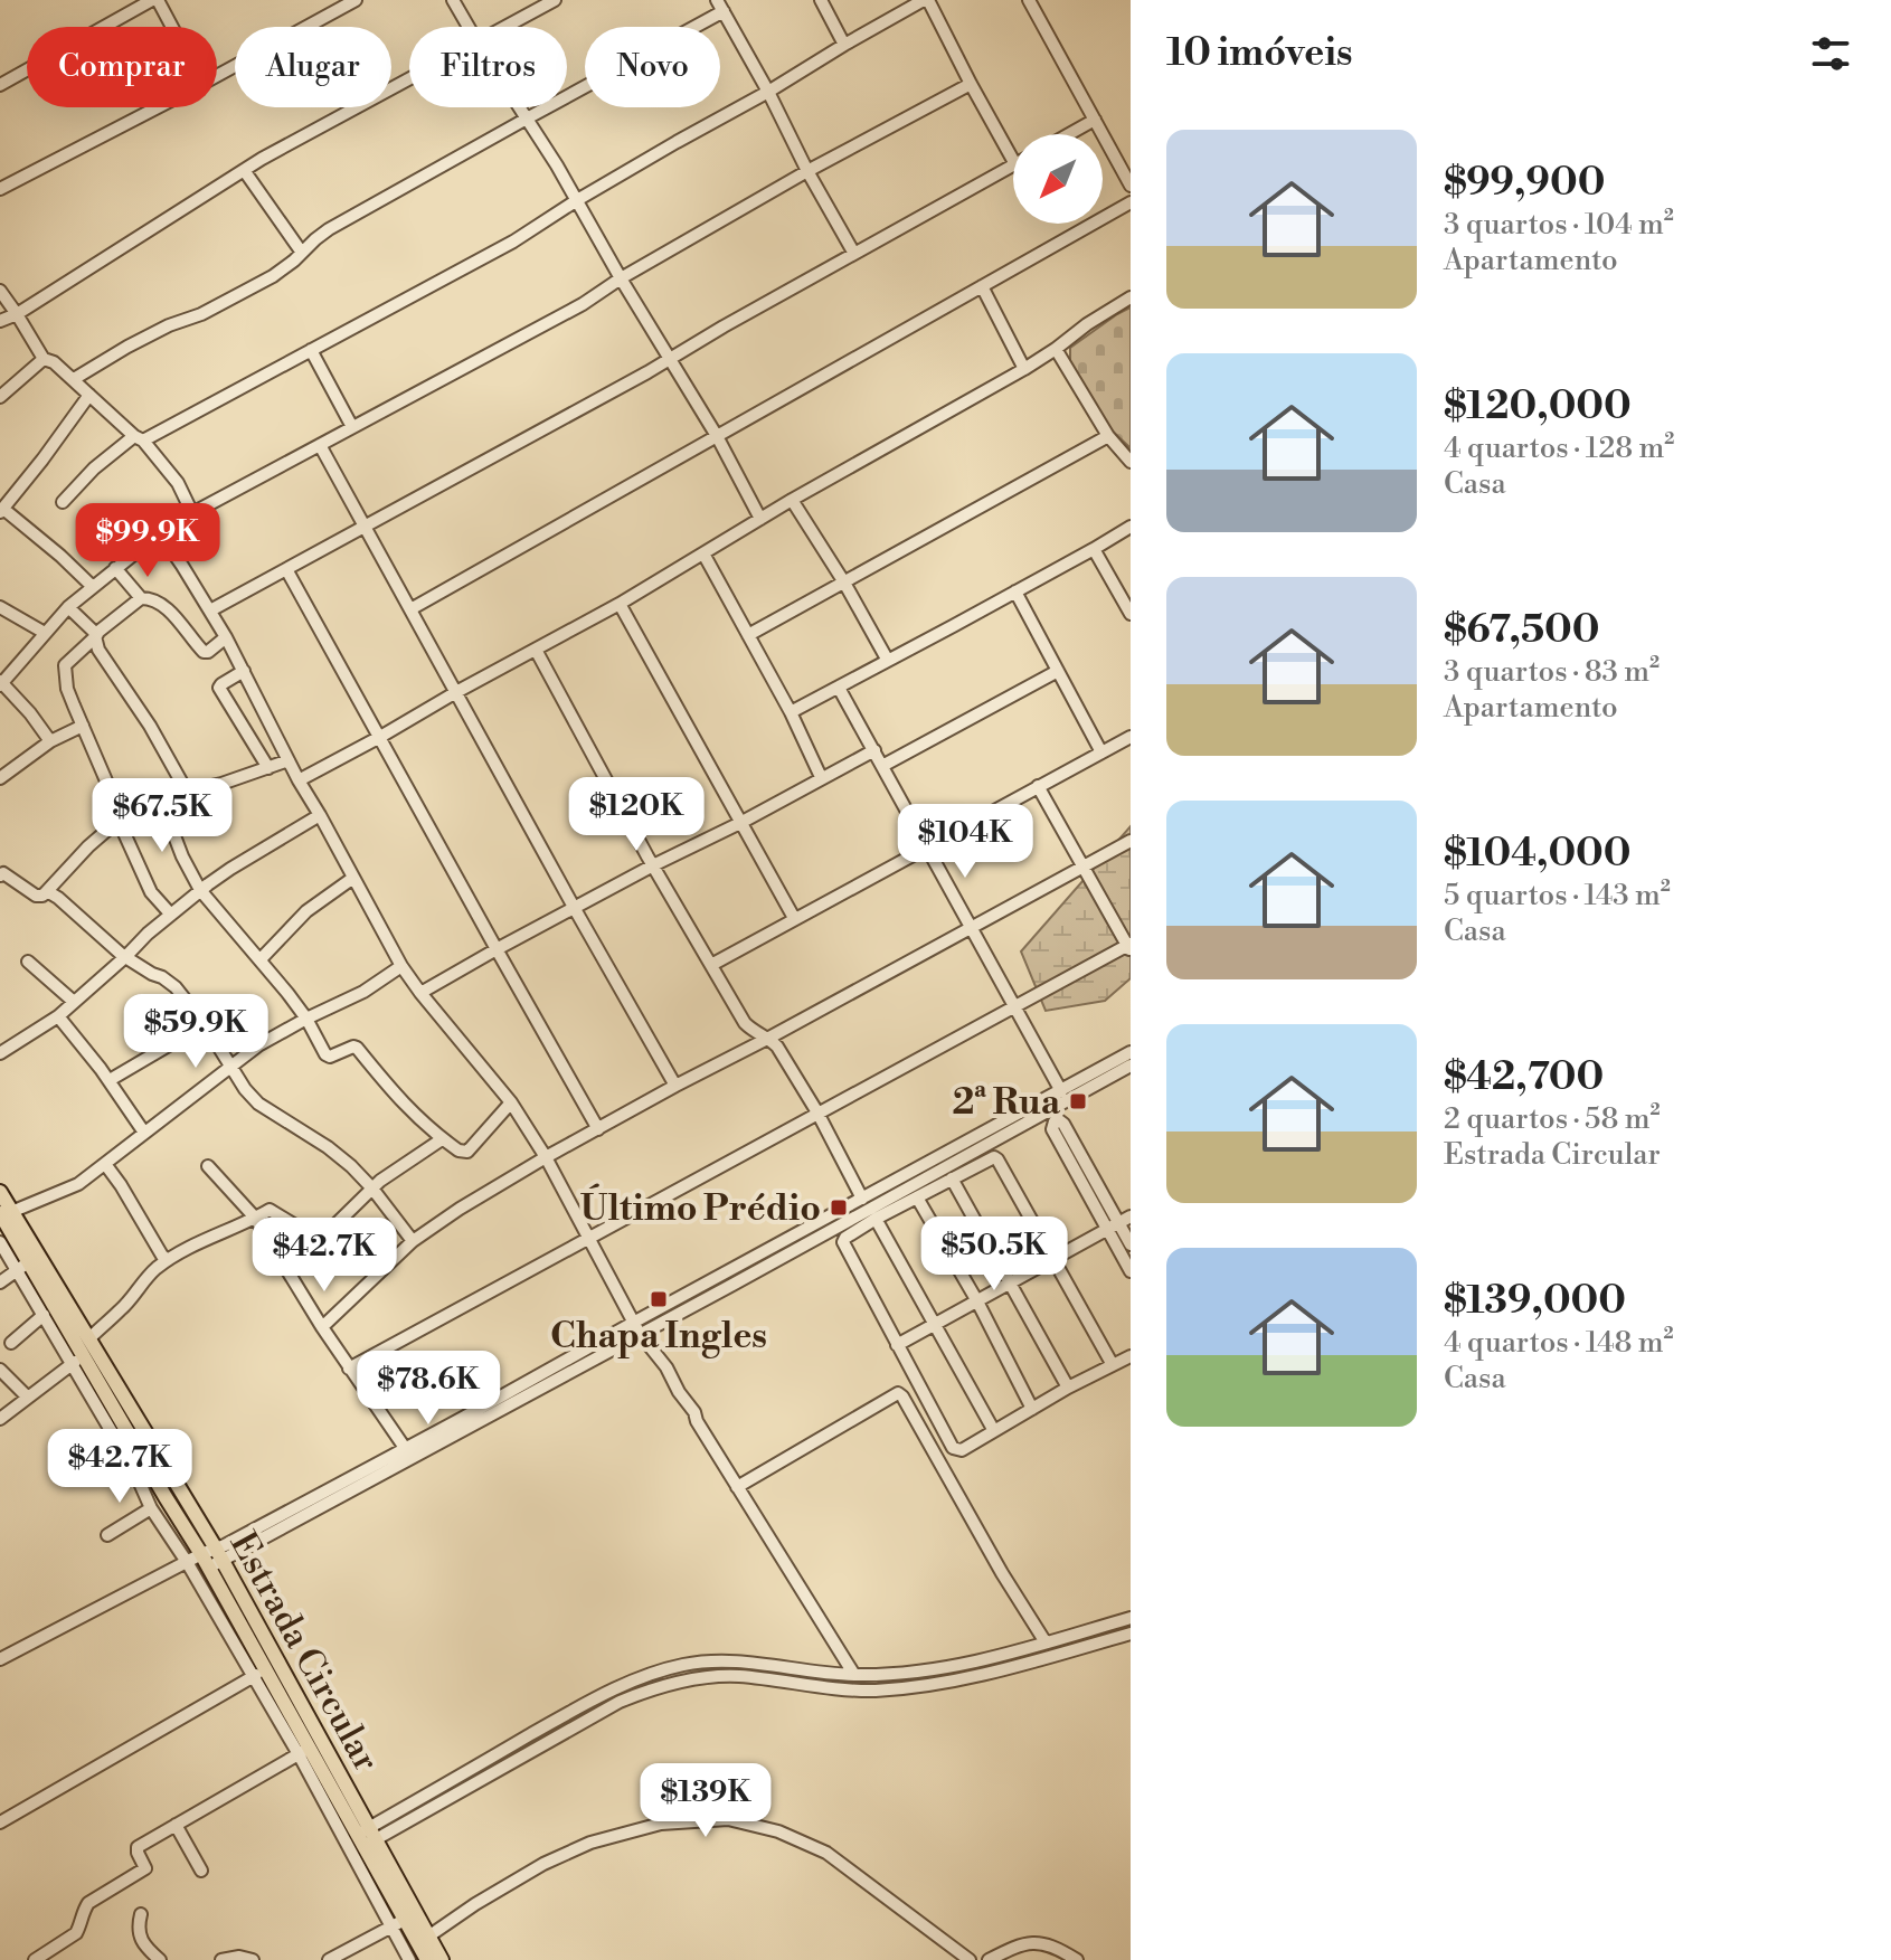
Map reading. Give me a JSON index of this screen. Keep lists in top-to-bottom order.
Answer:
{
  "streets": {
    "main road": ["Estrada Circular"]
  },
  "places": {
    "transit": ["2ª Rua", "Último Prédio", "Chapa Ingles"]
  },
  "north": "bottom left",
  "page": {
    "heading": "10 imóveis",
    "chip": [
      "Comprar",
      "Alugar",
      "Filtros",
      "Novo"
    ],
    "list": [
      {
        "name": "$99,900",
        "note": "3 quartos · 104 m² · Apartamento"
      },
      {
        "name": "$120,000",
        "note": "4 quartos · 128 m² · Casa"
      },
      {
        "name": "$67,500",
        "note": "3 quartos · 83 m² · Apartamento"
      },
      {
        "name": "$104,000",
        "note": "5 quartos · 143 m² · Casa"
      },
      {
        "name": "$42,700",
        "note": "2 quartos · 58 m² · Estrada Circular"
      },
      {
        "name": "$139,000",
        "note": "4 quartos · 148 m² · Casa"
      }
    ],
    "price": [
      "$99.9K",
      "$120K",
      "$67.5K",
      "$104K",
      "$59.9K",
      "$50.5K",
      "$42.7K",
      "$78.6K",
      "$42.7K",
      "$139K"
    ]
  }
}
